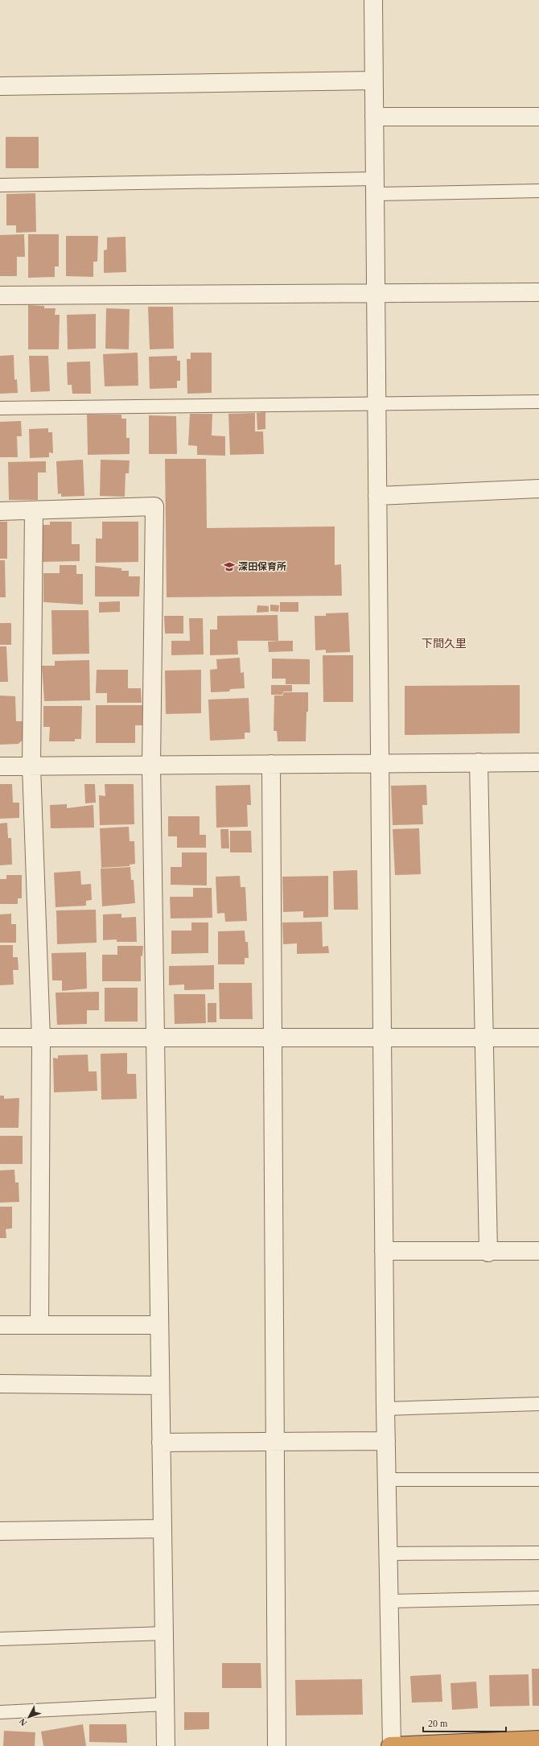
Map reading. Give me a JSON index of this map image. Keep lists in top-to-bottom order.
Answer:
{
  "districts": ["下間久里"],
  "places": {
    "school or university": ["深田保育所"]
  },
  "scale_bar": "20 m",
  "north": "bottom left"
}
